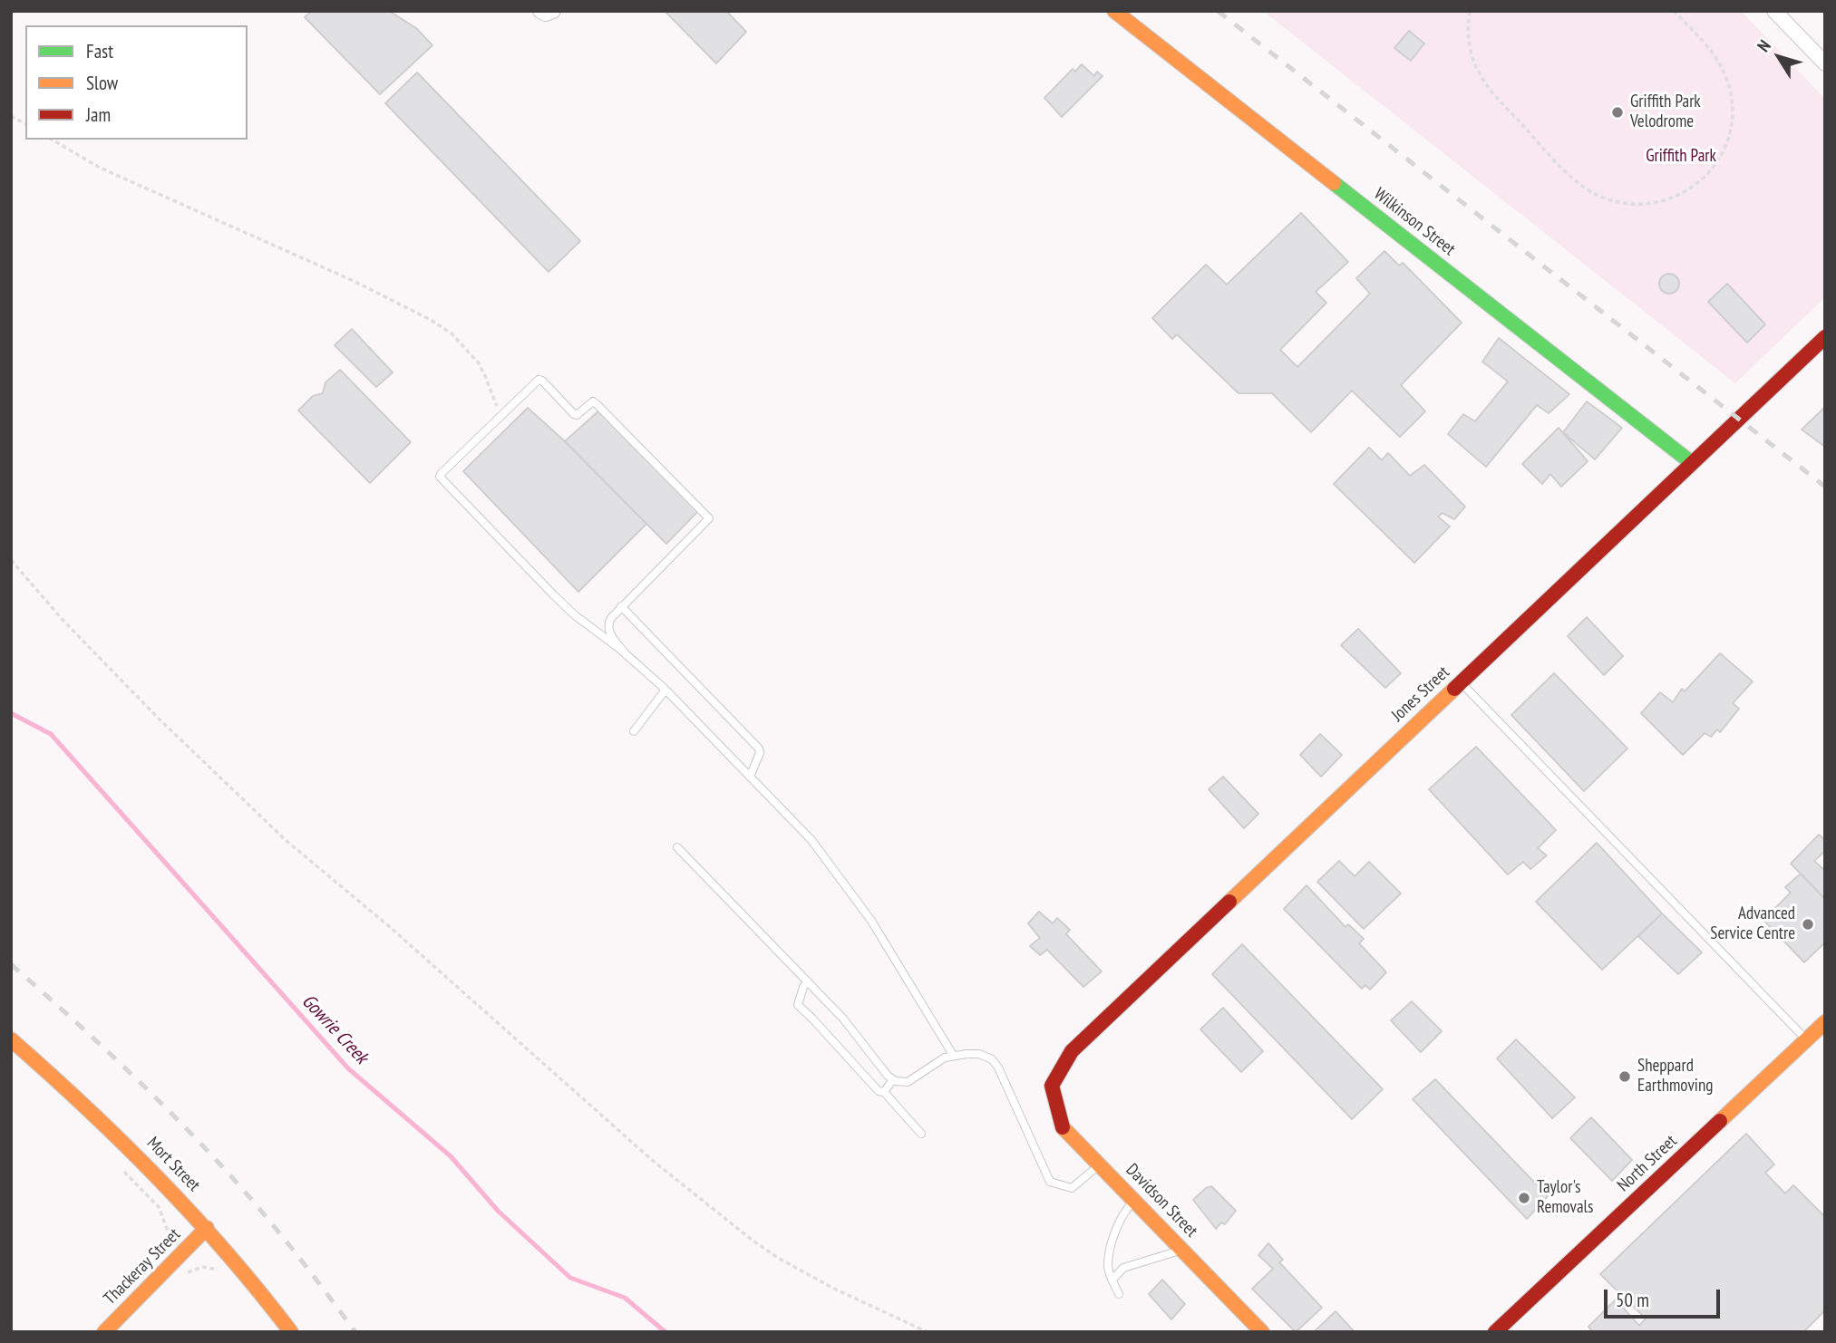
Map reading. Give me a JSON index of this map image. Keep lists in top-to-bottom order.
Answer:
{
  "streets": {
    "street": [
      "Wilkinson Street",
      "Jones Street",
      "North Street",
      "Mort Street",
      "Davidson Street",
      "Thackeray Street"
    ]
  },
  "crossings": [
    ["Wilkinson Street", "Jones Street"],
    ["Jones Street", "Davidson Street"],
    ["Mort Street", "Thackeray Street"]
  ],
  "water": ["Gowrie Creek"],
  "parks": ["Griffith Park"],
  "places": [
    "Griffith Park Velodrome",
    "Advanced Service Centre",
    "Sheppard Earthmoving",
    "Taylor's Removals"
  ],
  "legend": ["Fast", "Slow", "Jam"],
  "scale_bar": "50 m",
  "north": "top left"
}
